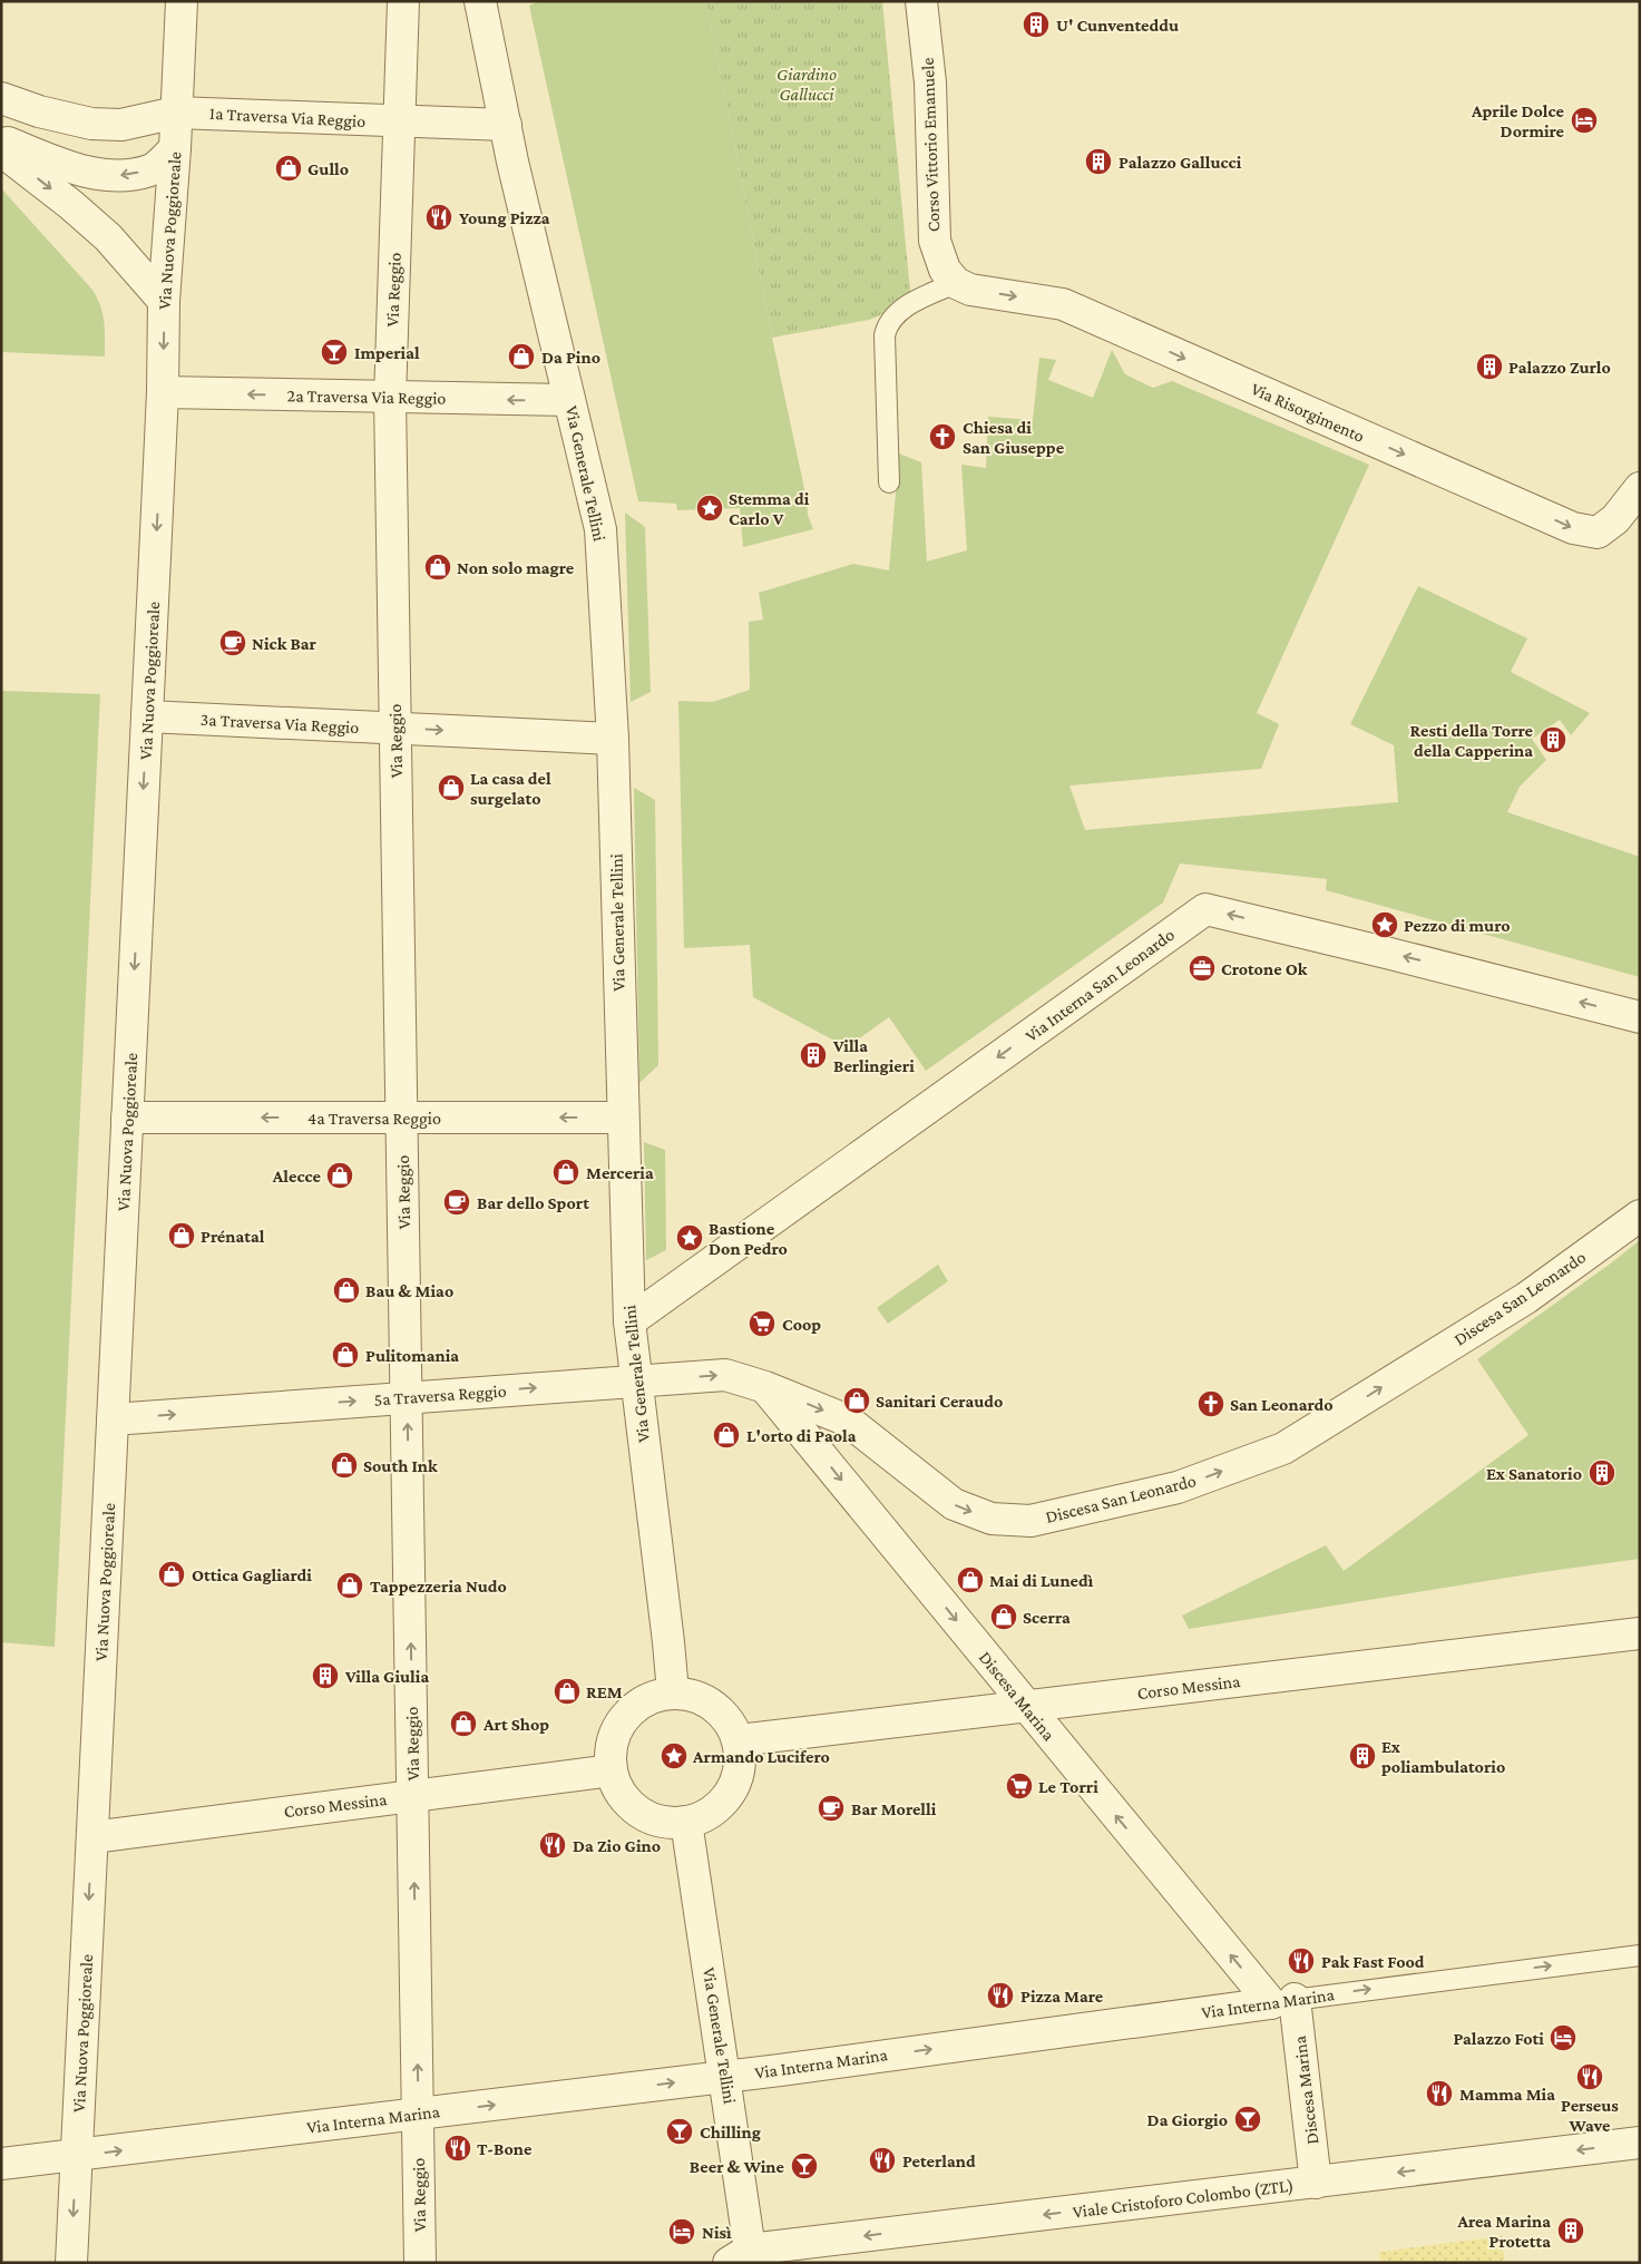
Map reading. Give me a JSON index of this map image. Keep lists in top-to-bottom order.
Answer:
{
  "streets": {
    "street": [
      "1a Traversa Via Reggio",
      "Corso Vittorio Emanuele",
      "Via Nuova Poggioreale",
      "Via Reggio",
      "2a Traversa Via Reggio",
      "Via Risorgimento",
      "Via Generale Tellini",
      "3a Traversa Via Reggio",
      "Via Interna San Leonardo",
      "4a Traversa Reggio",
      "Discesa San Leonardo",
      "5a Traversa Reggio",
      "Corso Messina",
      "Discesa Marina",
      "Via Interna Marina",
      "Viale Cristoforo Colombo (ZTL)"
    ]
  },
  "crossings": [
    ["1a Traversa Via Reggio", "Via Nuova Poggioreale"],
    ["1a Traversa Via Reggio", "Via Reggio"],
    ["1a Traversa Via Reggio", "Via Generale Tellini"],
    ["Corso Vittorio Emanuele", "Via Risorgimento"],
    ["Via Nuova Poggioreale", "2a Traversa Via Reggio"],
    ["Via Nuova Poggioreale", "3a Traversa Via Reggio"],
    ["Via Nuova Poggioreale", "4a Traversa Reggio"],
    ["Via Nuova Poggioreale", "5a Traversa Reggio"],
    ["Via Nuova Poggioreale", "Corso Messina"],
    ["Via Nuova Poggioreale", "Via Interna Marina"],
    ["Via Reggio", "2a Traversa Via Reggio"],
    ["Via Reggio", "3a Traversa Via Reggio"],
    ["Via Reggio", "4a Traversa Reggio"],
    ["Via Reggio", "5a Traversa Reggio"],
    ["Via Reggio", "Corso Messina"],
    ["Via Reggio", "Via Interna Marina"],
    ["2a Traversa Via Reggio", "Via Generale Tellini"],
    ["Via Generale Tellini", "3a Traversa Via Reggio"],
    ["Via Generale Tellini", "Via Interna San Leonardo"],
    ["Via Generale Tellini", "4a Traversa Reggio"],
    ["Via Generale Tellini", "5a Traversa Reggio"],
    ["Via Generale Tellini", "Corso Messina"],
    ["Via Generale Tellini", "Via Interna Marina"],
    ["Via Generale Tellini", "Viale Cristoforo Colombo (ZTL)"],
    ["Discesa San Leonardo", "5a Traversa Reggio"],
    ["Discesa San Leonardo", "Discesa Marina"],
    ["5a Traversa Reggio", "Discesa Marina"],
    ["Corso Messina", "Discesa Marina"],
    ["Discesa Marina", "Via Interna Marina"],
    ["Discesa Marina", "Viale Cristoforo Colombo (ZTL)"]
  ],
  "one_way": [
    "Via Nuova Poggioreale",
    "2a Traversa Via Reggio",
    "Via Risorgimento",
    "3a Traversa Via Reggio",
    "Via Interna San Leonardo",
    "4a Traversa Reggio",
    "Discesa San Leonardo",
    "5a Traversa Reggio",
    "Via Interna Marina",
    "Viale Cristoforo Colombo (ZTL)"
  ],
  "parks": ["Giardino Gallucci"],
  "places": {
    "building": [
      "U' Cunventeddu",
      "Palazzo Gallucci",
      "Palazzo Zurlo",
      "Resti della Torre della Capperina",
      "Villa Berlingieri",
      "Ex Sanatorio",
      "Villa Giulia",
      "Ex poliambulatorio",
      "Area Marina Protetta"
    ],
    "hotel": ["Aprile Dolce Dormire", "Palazzo Foti", "Nisì"],
    "shop": [
      "Gullo",
      "Da Pino",
      "Non solo magre",
      "La casa del surgelato",
      "Merceria",
      "Alecce",
      "Prénatal",
      "Bau & Miao",
      "Pulitomania",
      "Sanitari Ceraudo",
      "L'orto di Paola",
      "South Ink",
      "Ottica Gagliardi",
      "Mai di Lunedì",
      "Tappezzeria Nudo",
      "Scerra",
      "REM",
      "Art Shop"
    ],
    "restaurant": [
      "Young Pizza",
      "Da Zio Gino",
      "Pak Fast Food",
      "Pizza Mare",
      "Perseus Wave",
      "Mamma Mia",
      "T-Bone",
      "Peterland"
    ],
    "bar": [
      "Imperial",
      "Da Giorgio",
      "Chilling",
      "Beer & Wine"
    ],
    "church": ["Chiesa di San Giuseppe", "San Leonardo"],
    "place": [
      "Stemma di Carlo V",
      "Pezzo di muro",
      "Bastione Don Pedro",
      "Armando Lucifero"
    ],
    "cafe": ["Nick Bar", "Bar dello Sport", "Bar Morelli"],
    "office": ["Crotone Ok"],
    "supermarket": ["Coop", "Le Torri"]
  }
}
